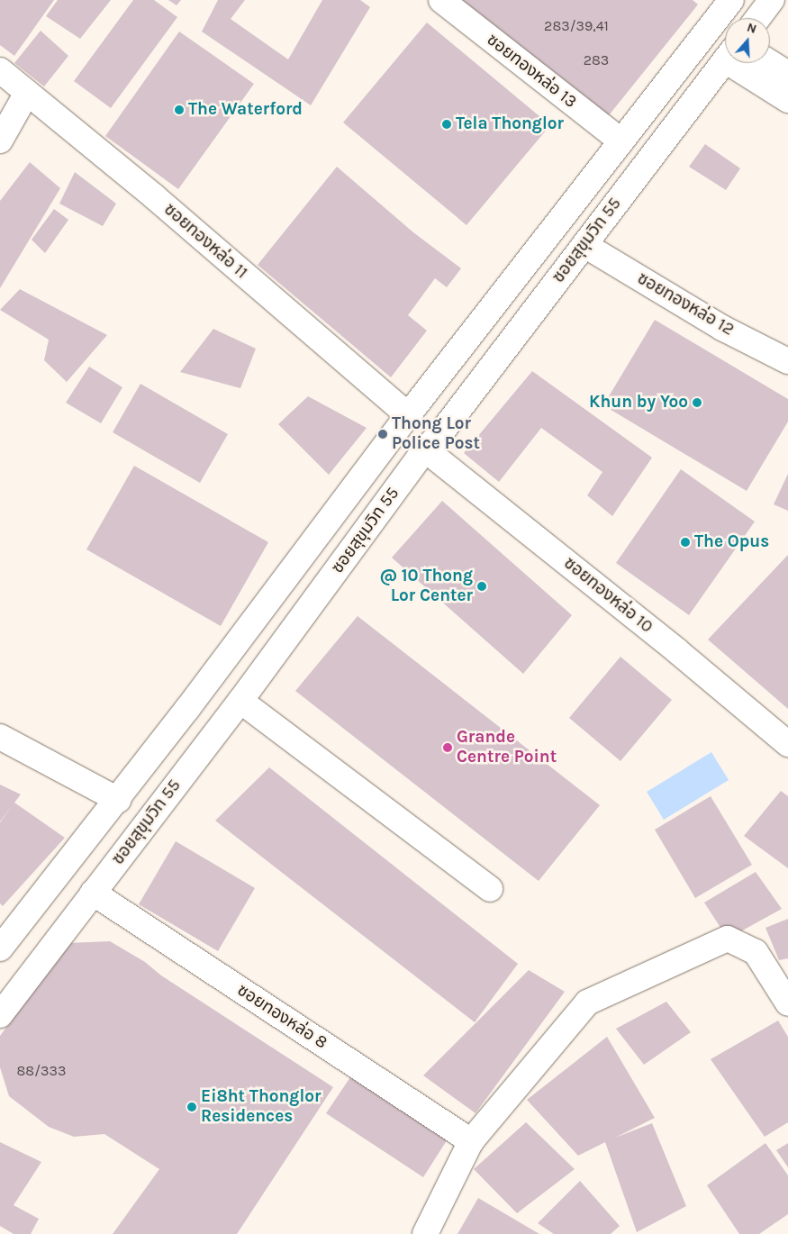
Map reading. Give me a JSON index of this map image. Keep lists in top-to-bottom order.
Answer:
{
  "streets": {
    "street": [
      "ซอยทองหล่อ 13",
      "ซอยสุขุมวิท 55",
      "ซอยทองหล่อ 11",
      "ซอยทองหล่อ 12",
      "ซอยทองหล่อ 10",
      "ซอยทองหล่อ 8"
    ]
  },
  "crossings": [
    ["ซอยทองหล่อ 13", "ซอยสุขุมวิท 55"],
    ["ซอยสุขุมวิท 55", "ซอยทองหล่อ 11"],
    ["ซอยสุขุมวิท 55", "ซอยทองหล่อ 12"],
    ["ซอยสุขุมวิท 55", "ซอยทองหล่อ 10"],
    ["ซอยสุขุมวิท 55", "ซอยทองหล่อ 8"]
  ],
  "places": [
    "The Waterford",
    "Tela Thonglor",
    "Khun by Yoo",
    "Thong Lor Police Post",
    "The Opus",
    "@ 10 Thong Lor Center",
    "Grande Centre Point",
    "Ei8ht Thonglor Residences"
  ],
  "house_numbers": ["283/39,41", "283", "88/333"],
  "north": "top"
}
